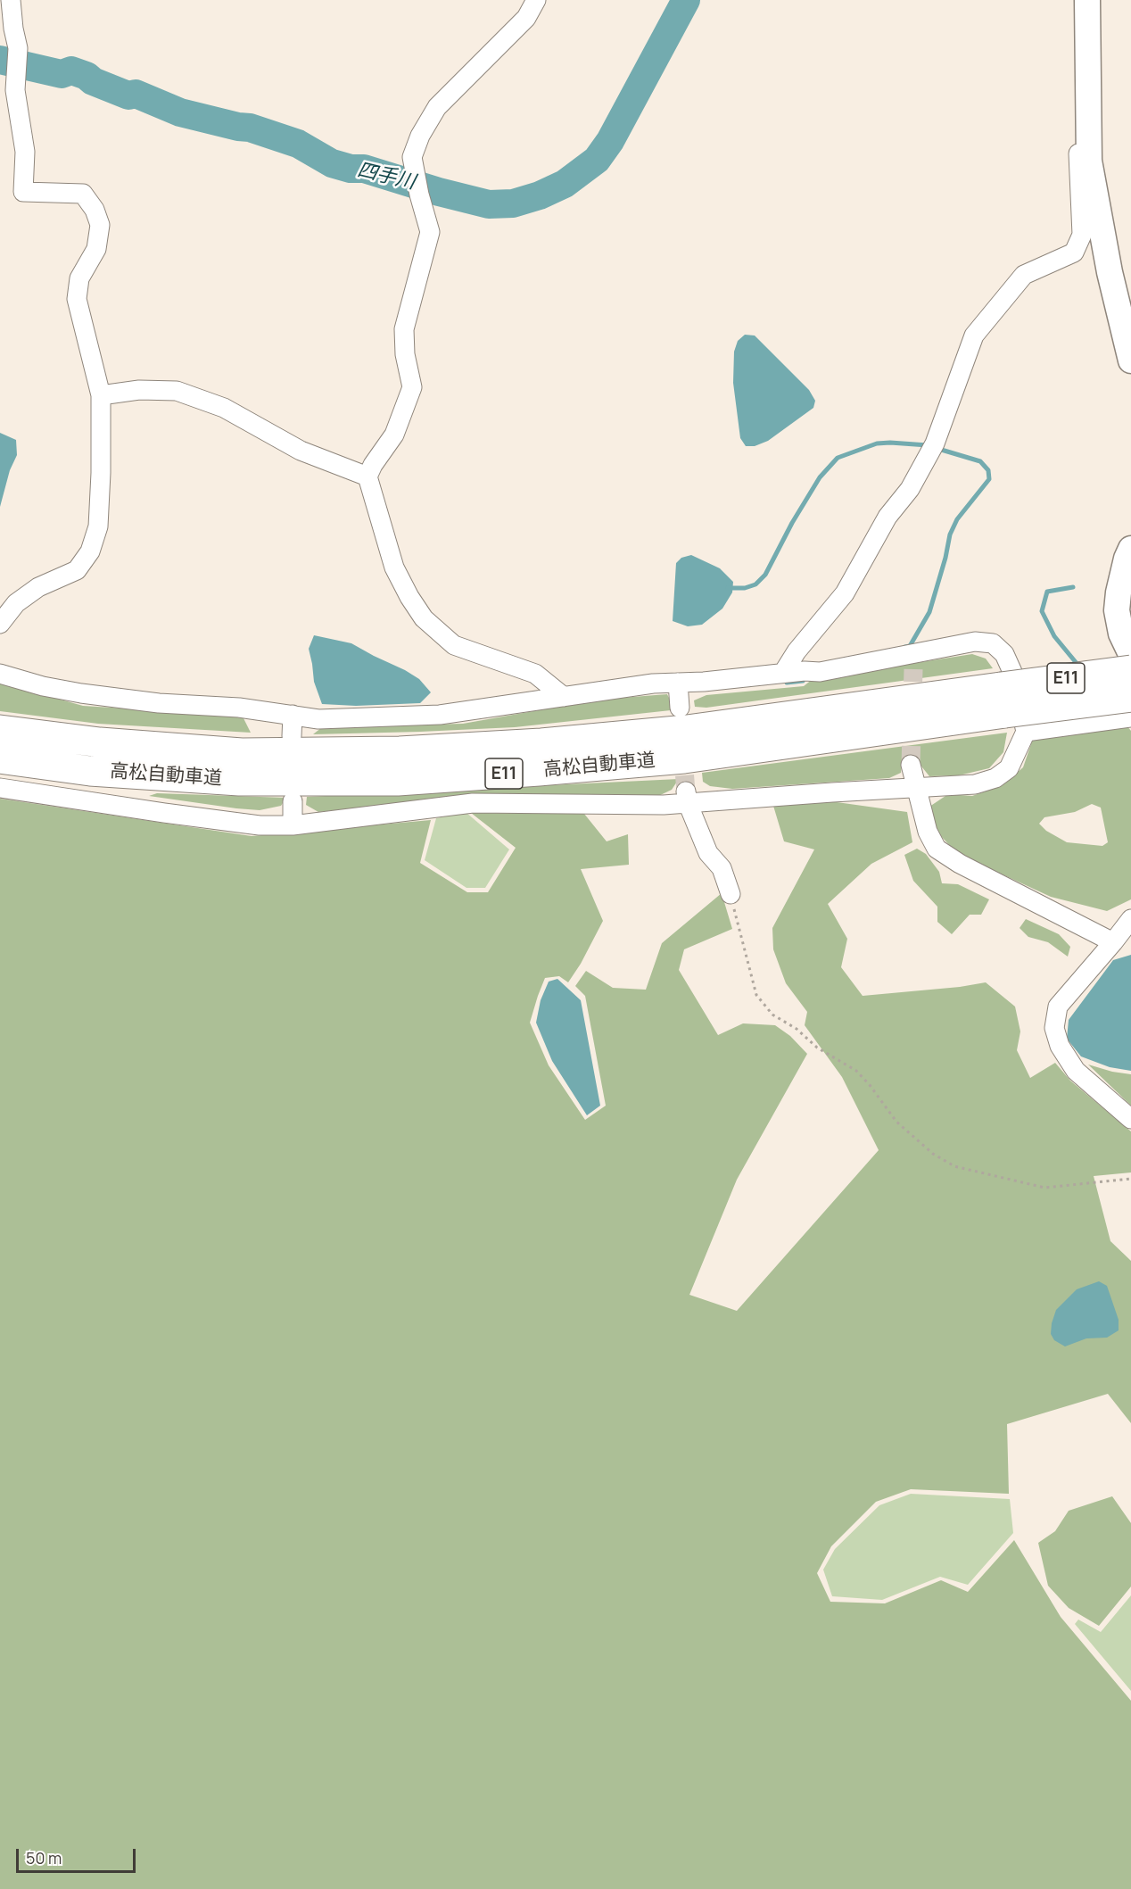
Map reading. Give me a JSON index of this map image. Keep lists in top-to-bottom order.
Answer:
{
  "streets": {
    "highway": ["E11", "高松自動車道"]
  },
  "water": ["四手川"],
  "scale_bar": "50 m"
}
